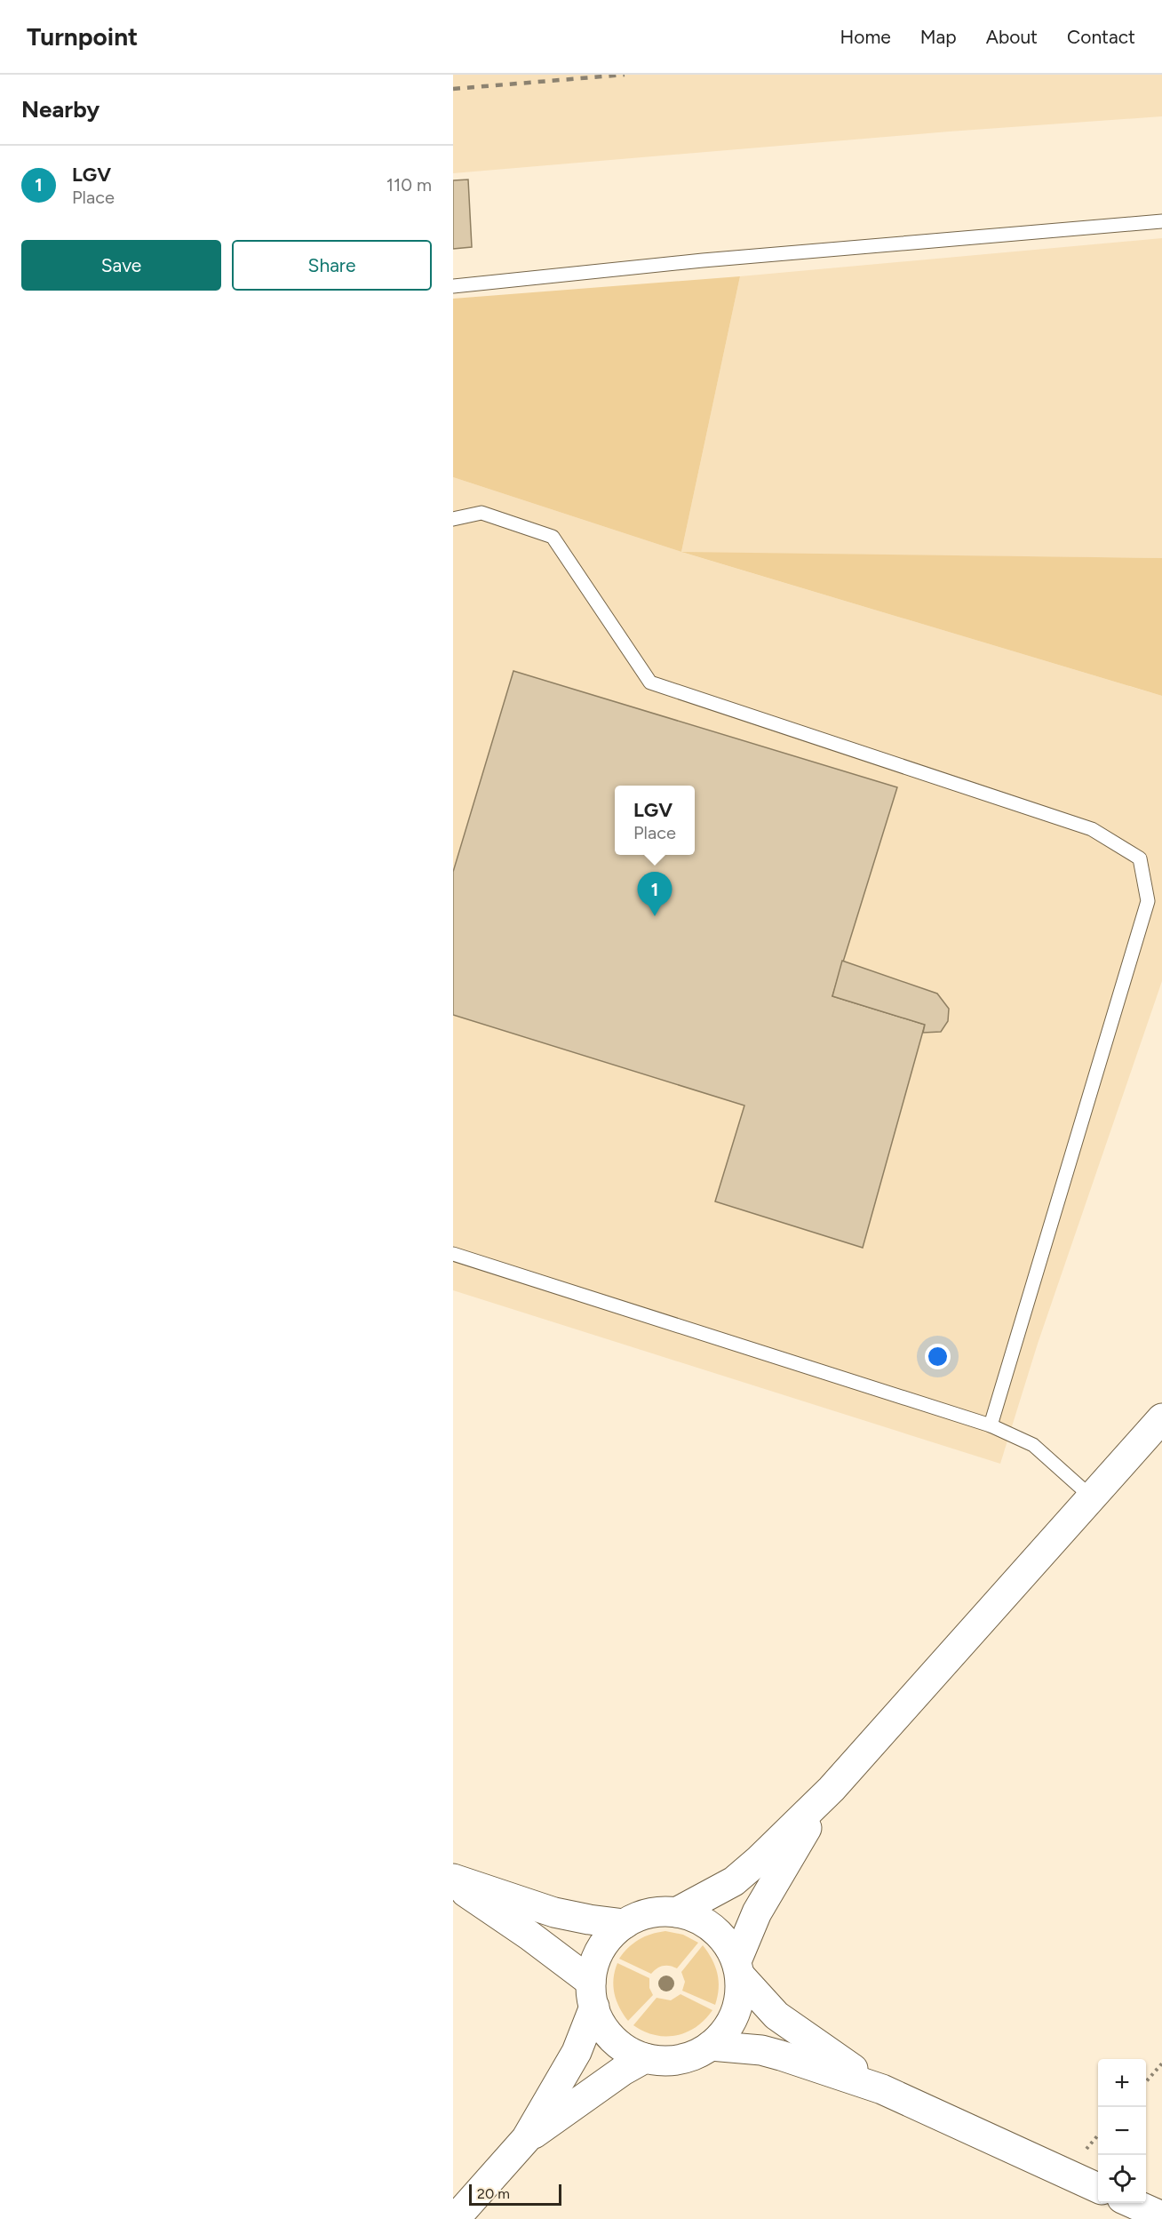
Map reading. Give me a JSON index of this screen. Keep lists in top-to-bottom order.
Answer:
{
  "scale_bar": "20 m",
  "page": {
    "header": "Turnpoint",
    "nav": [
      "Home",
      "Map",
      "About",
      "Contact"
    ],
    "heading": "Nearby",
    "list": [
      {
        "mark": "1",
        "name": "LGV",
        "note": "Place",
        "value": "110 m"
      }
    ],
    "buttons": ["Save", "Share"],
    "popup": ["LGV", "Place"],
    "pins": "1",
    "map_buttons": ["+", "−"],
    "scale": "20 m"
  }
}
